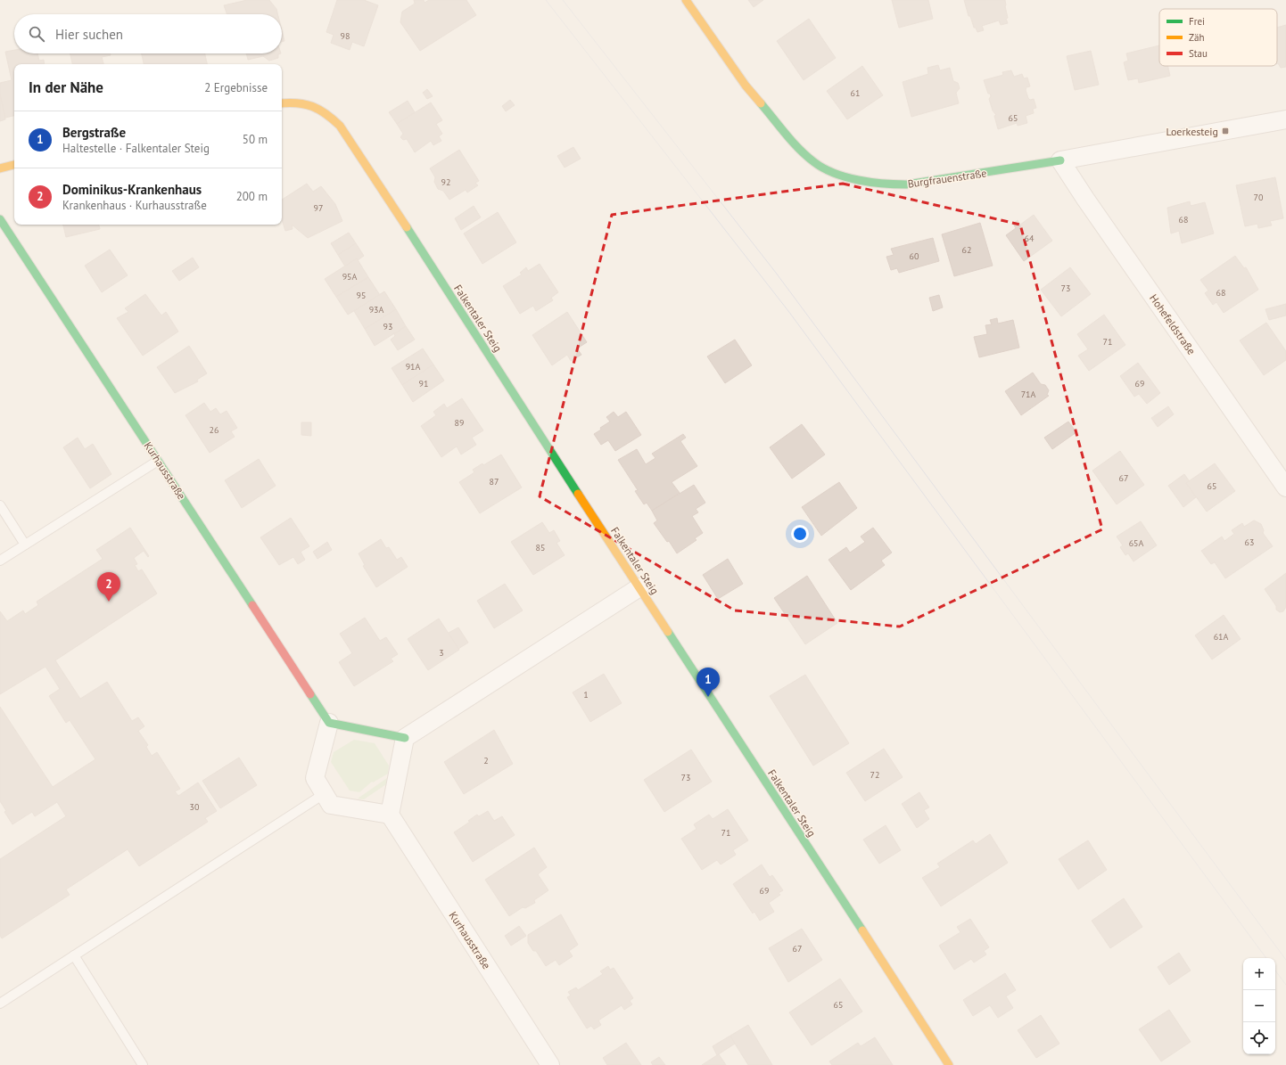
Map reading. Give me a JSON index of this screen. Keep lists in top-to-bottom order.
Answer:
{
  "streets": {
    "street": [
      "Burgfrauenstraße",
      "Falkentaler Steig",
      "Hohefeldstraße",
      "Kurhausstraße"
    ]
  },
  "crossings": [
    ["Burgfrauenstraße", "Hohefeldstraße"]
  ],
  "places": {
    "transit": ["Loerkesteig"]
  },
  "house_numbers": [
    "98",
    "61",
    "65",
    "92",
    "70",
    "97",
    "68",
    "64",
    "62",
    "60",
    "95A",
    "73",
    "68",
    "95",
    "93A",
    "93",
    "71",
    "91A",
    "91",
    "69",
    "71A",
    "89",
    "26",
    "67",
    "87",
    "65",
    "63",
    "65A",
    "85",
    "61A",
    "3",
    "1",
    "2",
    "72",
    "73",
    "30",
    "71",
    "69",
    "67",
    "65"
  ],
  "legend": ["Frei", "Zäh", "Stau"],
  "page": {
    "search": "Hier suchen",
    "heading": ["In der Nähe", "2 Ergebnisse"],
    "list": [
      {
        "mark": "1",
        "name": "Bergstraße",
        "note": "Haltestelle · Falkentaler Steig",
        "value": "50 m"
      },
      {
        "mark": "2",
        "name": "Dominikus-Krankenhaus",
        "note": "Krankenhaus · Kurhausstraße",
        "value": "200 m"
      }
    ],
    "pins": ["2", "1"],
    "map_buttons": ["+", "−"]
  }
}
